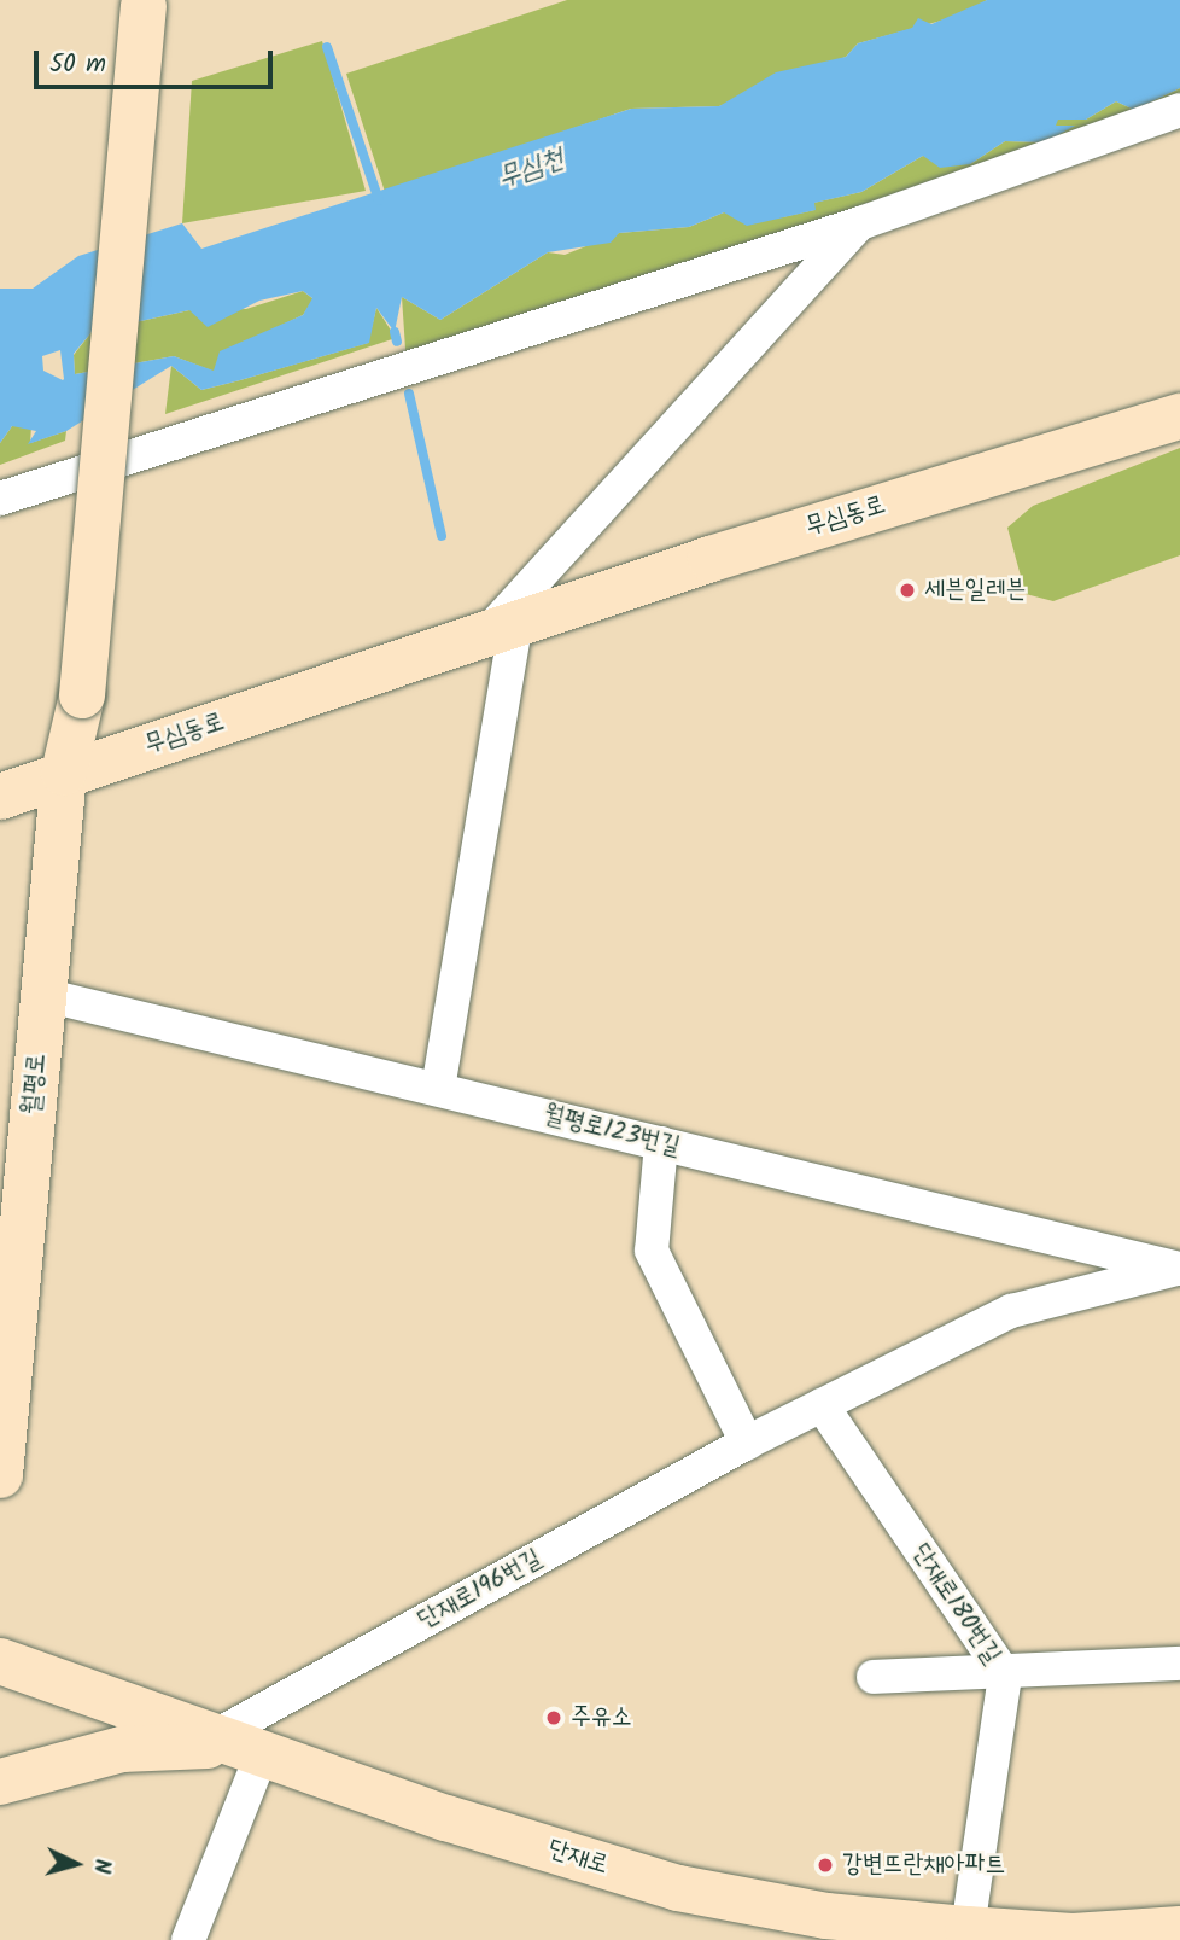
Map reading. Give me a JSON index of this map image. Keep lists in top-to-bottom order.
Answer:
{
  "streets": {
    "street": [
      "무심동로",
      "월평로",
      "월평로123번길",
      "단재로196번길",
      "단재로180번길",
      "단재로"
    ]
  },
  "crossings": [
    ["무심동로", "월평로"],
    ["월평로", "월평로123번길"],
    ["월평로123번길", "단재로196번길"],
    ["단재로196번길", "단재로180번길"],
    ["단재로196번길", "단재로"],
    ["단재로180번길", "단재로"]
  ],
  "water": ["무심천"],
  "places": ["세븐일레븐", "주유소", "강변뜨란채아파트"],
  "scale_bar": "50 m",
  "north": "right"
}
